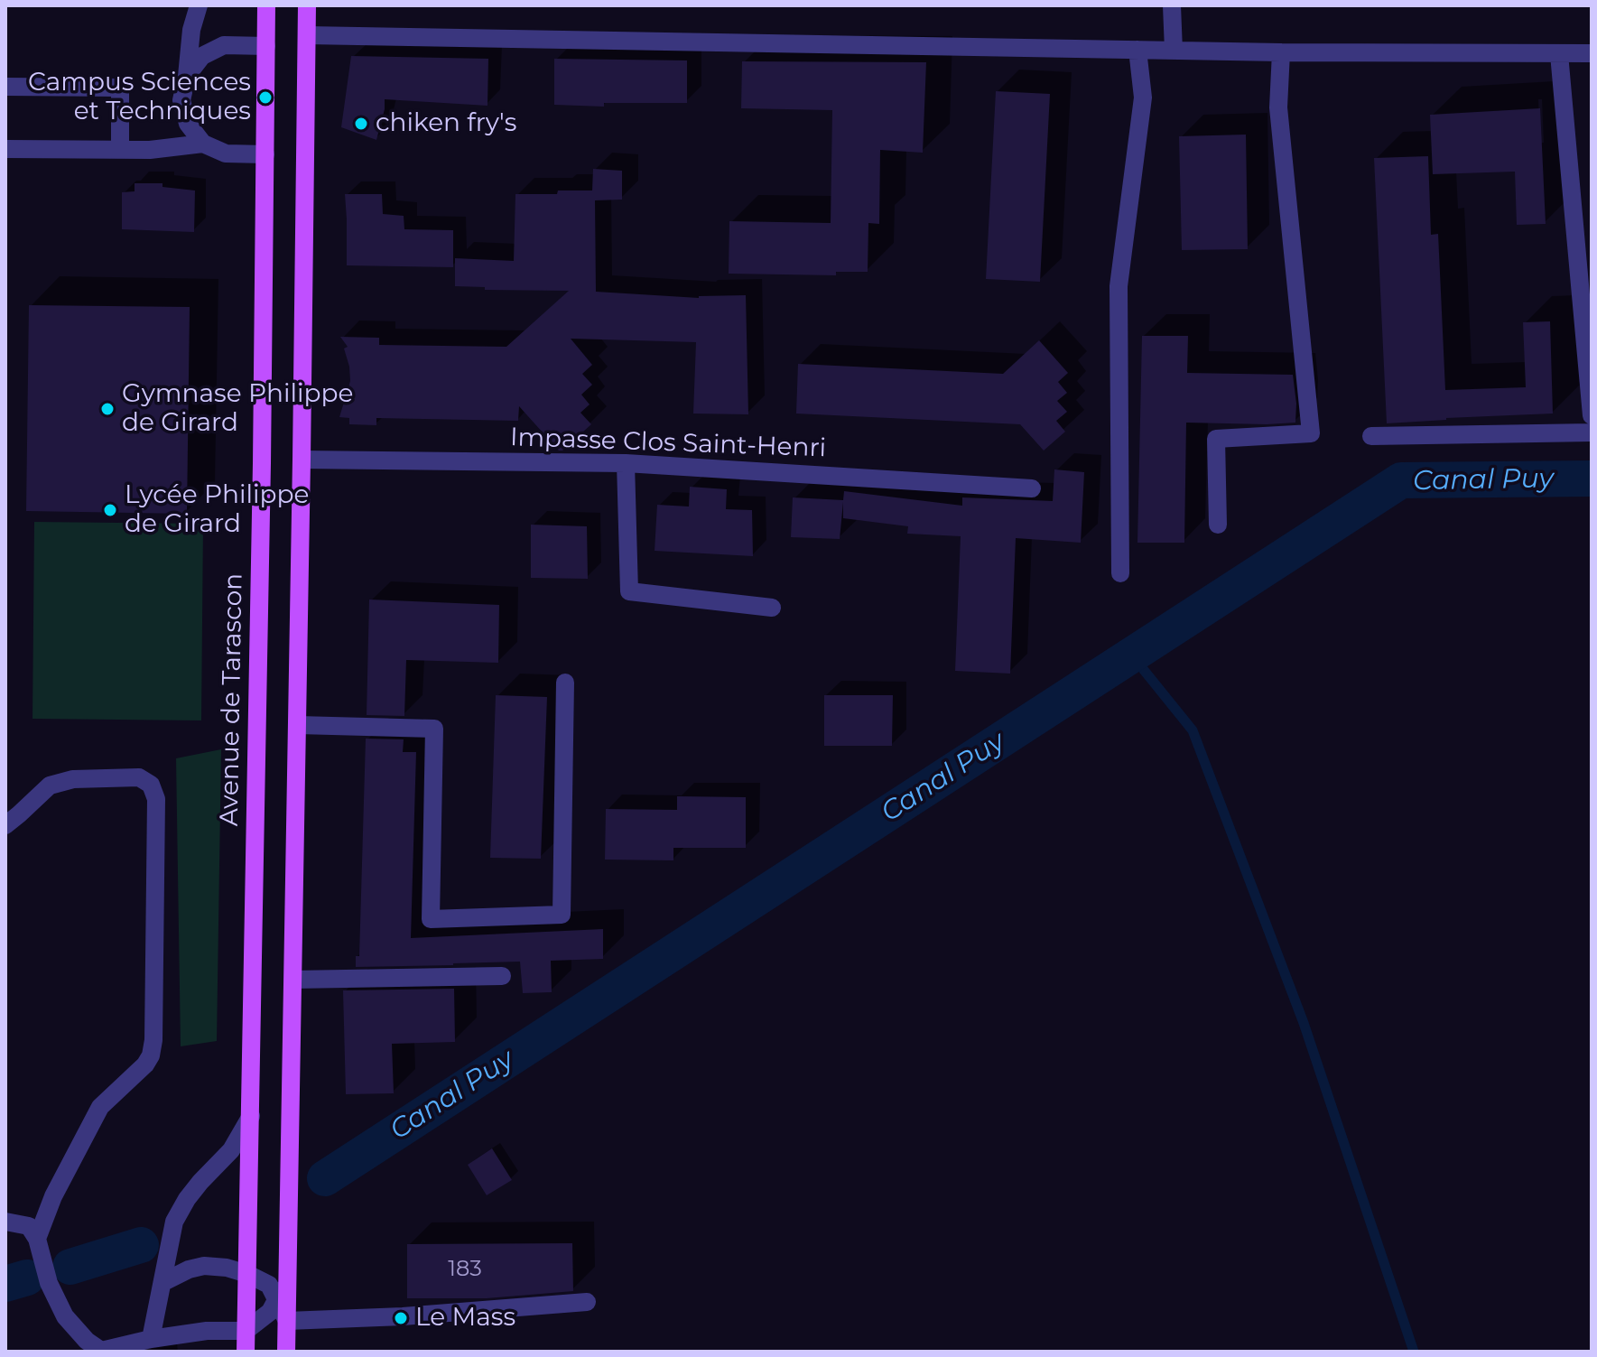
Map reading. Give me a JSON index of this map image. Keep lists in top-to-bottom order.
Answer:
{
  "streets": {
    "main road": ["Avenue de Tarascon"],
    "street": ["Impasse Clos Saint-Henri"]
  },
  "water": ["Canal Puy"],
  "places": [
    "Campus Sciences et Techniques",
    "chiken fry's",
    "Gymnase Philippe de Girard",
    "Lycée Philippe de Girard",
    "Le Mass"
  ],
  "house_numbers": ["183"]
}
